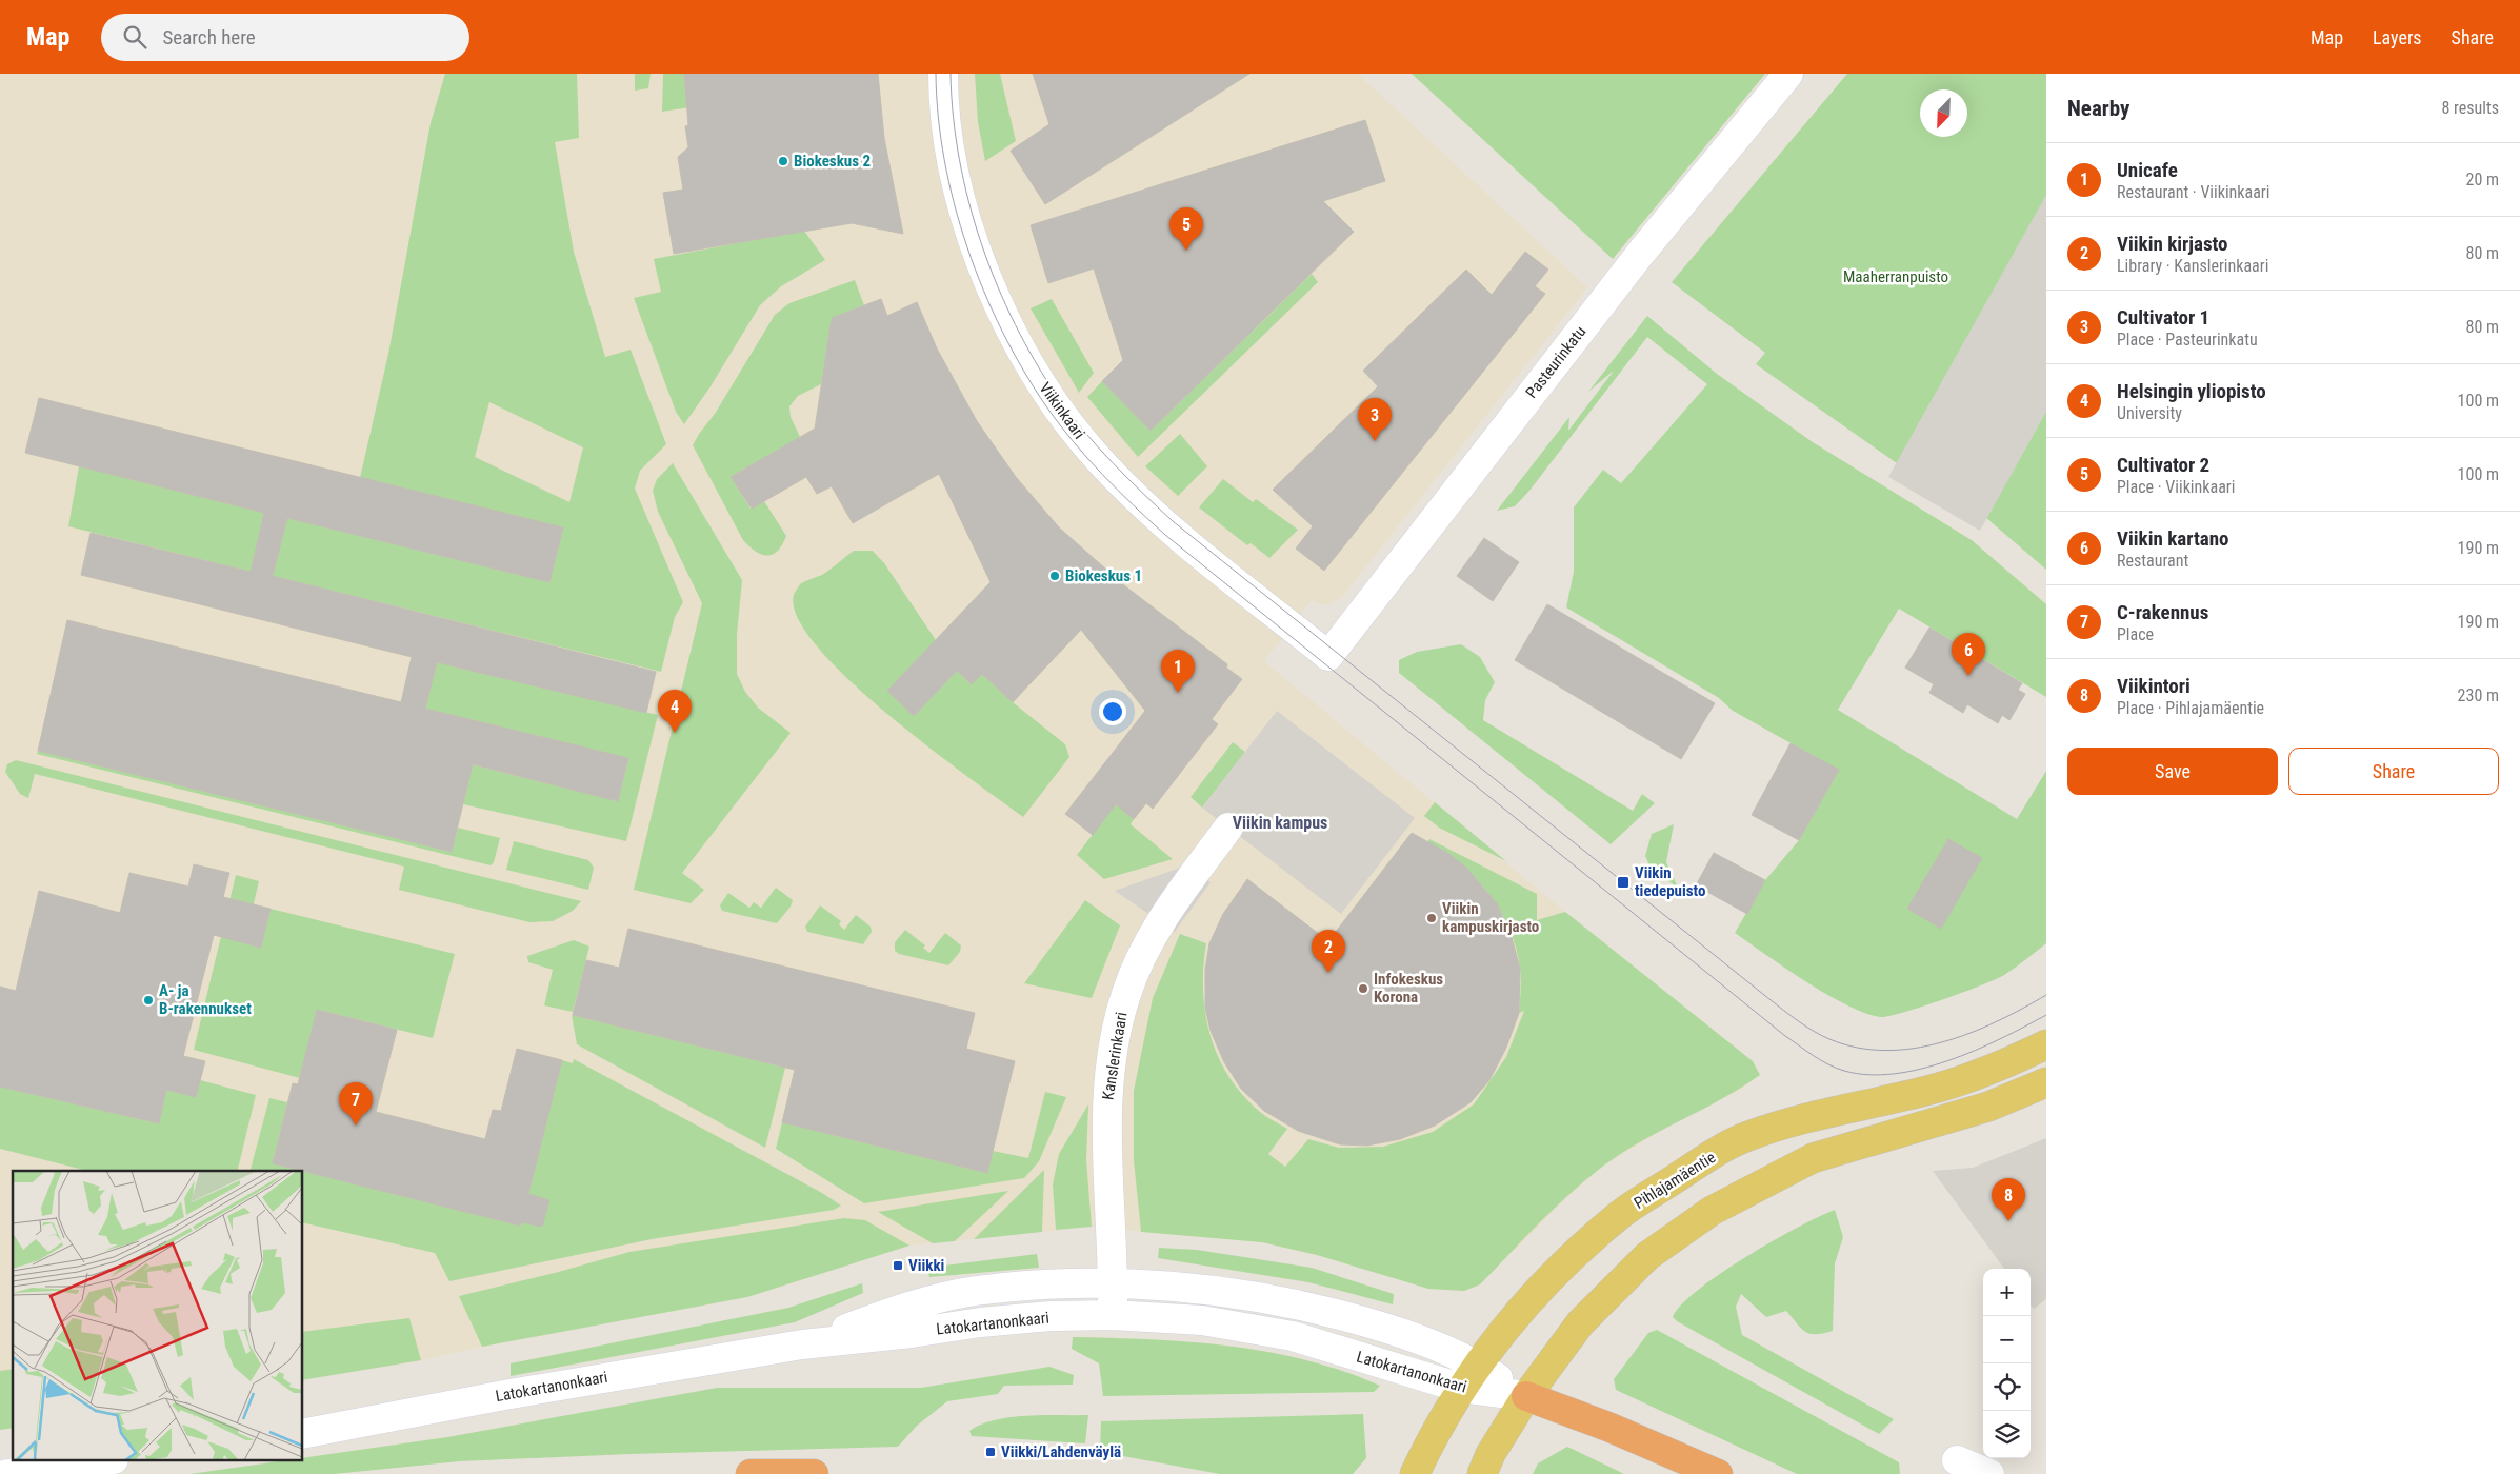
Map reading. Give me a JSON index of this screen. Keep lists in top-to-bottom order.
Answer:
{
  "streets": {
    "main road": ["Pihlajamäentie"],
    "street": [
      "Pasteurinkatu",
      "Viikinkaari",
      "Kanslerinkaari",
      "Latokartanonkaari"
    ]
  },
  "crossings": [
    ["Pasteurinkatu", "Viikinkaari"],
    ["Kanslerinkaari", "Latokartanonkaari"],
    ["Pihlajamäentie", "Latokartanonkaari"]
  ],
  "districts": ["Viikin kampus"],
  "parks": ["Maaherranpuisto"],
  "places": {
    "other": [
      "Biokeskus 2",
      "Biokeskus 1",
      "Viikin kampuskirjasto",
      "Infokeskus Korona",
      "A- ja B-rakennukset"
    ],
    "transit": ["Viikin tiedepuisto", "Viikki", "Viikki/Lahdenväylä"]
  },
  "north": "bottom left",
  "page": {
    "header": "Map",
    "search": "Search here",
    "nav": ["Map", "Layers", "Share"],
    "heading": ["Nearby", "8 results"],
    "list": [
      {
        "mark": "1",
        "name": "Unicafe",
        "note": "Restaurant · Viikinkaari",
        "value": "20 m"
      },
      {
        "mark": "2",
        "name": "Viikin kirjasto",
        "note": "Library · Kanslerinkaari",
        "value": "80 m"
      },
      {
        "mark": "3",
        "name": "Cultivator 1",
        "note": "Place · Pasteurinkatu",
        "value": "80 m"
      },
      {
        "mark": "4",
        "name": "Helsingin yliopisto",
        "note": "University",
        "value": "100 m"
      },
      {
        "mark": "5",
        "name": "Cultivator 2",
        "note": "Place · Viikinkaari",
        "value": "100 m"
      },
      {
        "mark": "6",
        "name": "Viikin kartano",
        "note": "Restaurant",
        "value": "190 m"
      },
      {
        "mark": "7",
        "name": "C-rakennus",
        "note": "Place",
        "value": "190 m"
      },
      {
        "mark": "8",
        "name": "Viikintori",
        "note": "Place · Pihlajamäentie",
        "value": "230 m"
      }
    ],
    "pins": [
      "5",
      "3",
      "6",
      "1",
      "4",
      "2",
      "7",
      "8"
    ],
    "buttons": ["Save", "Share"],
    "map_buttons": ["+", "−"]
  }
}
